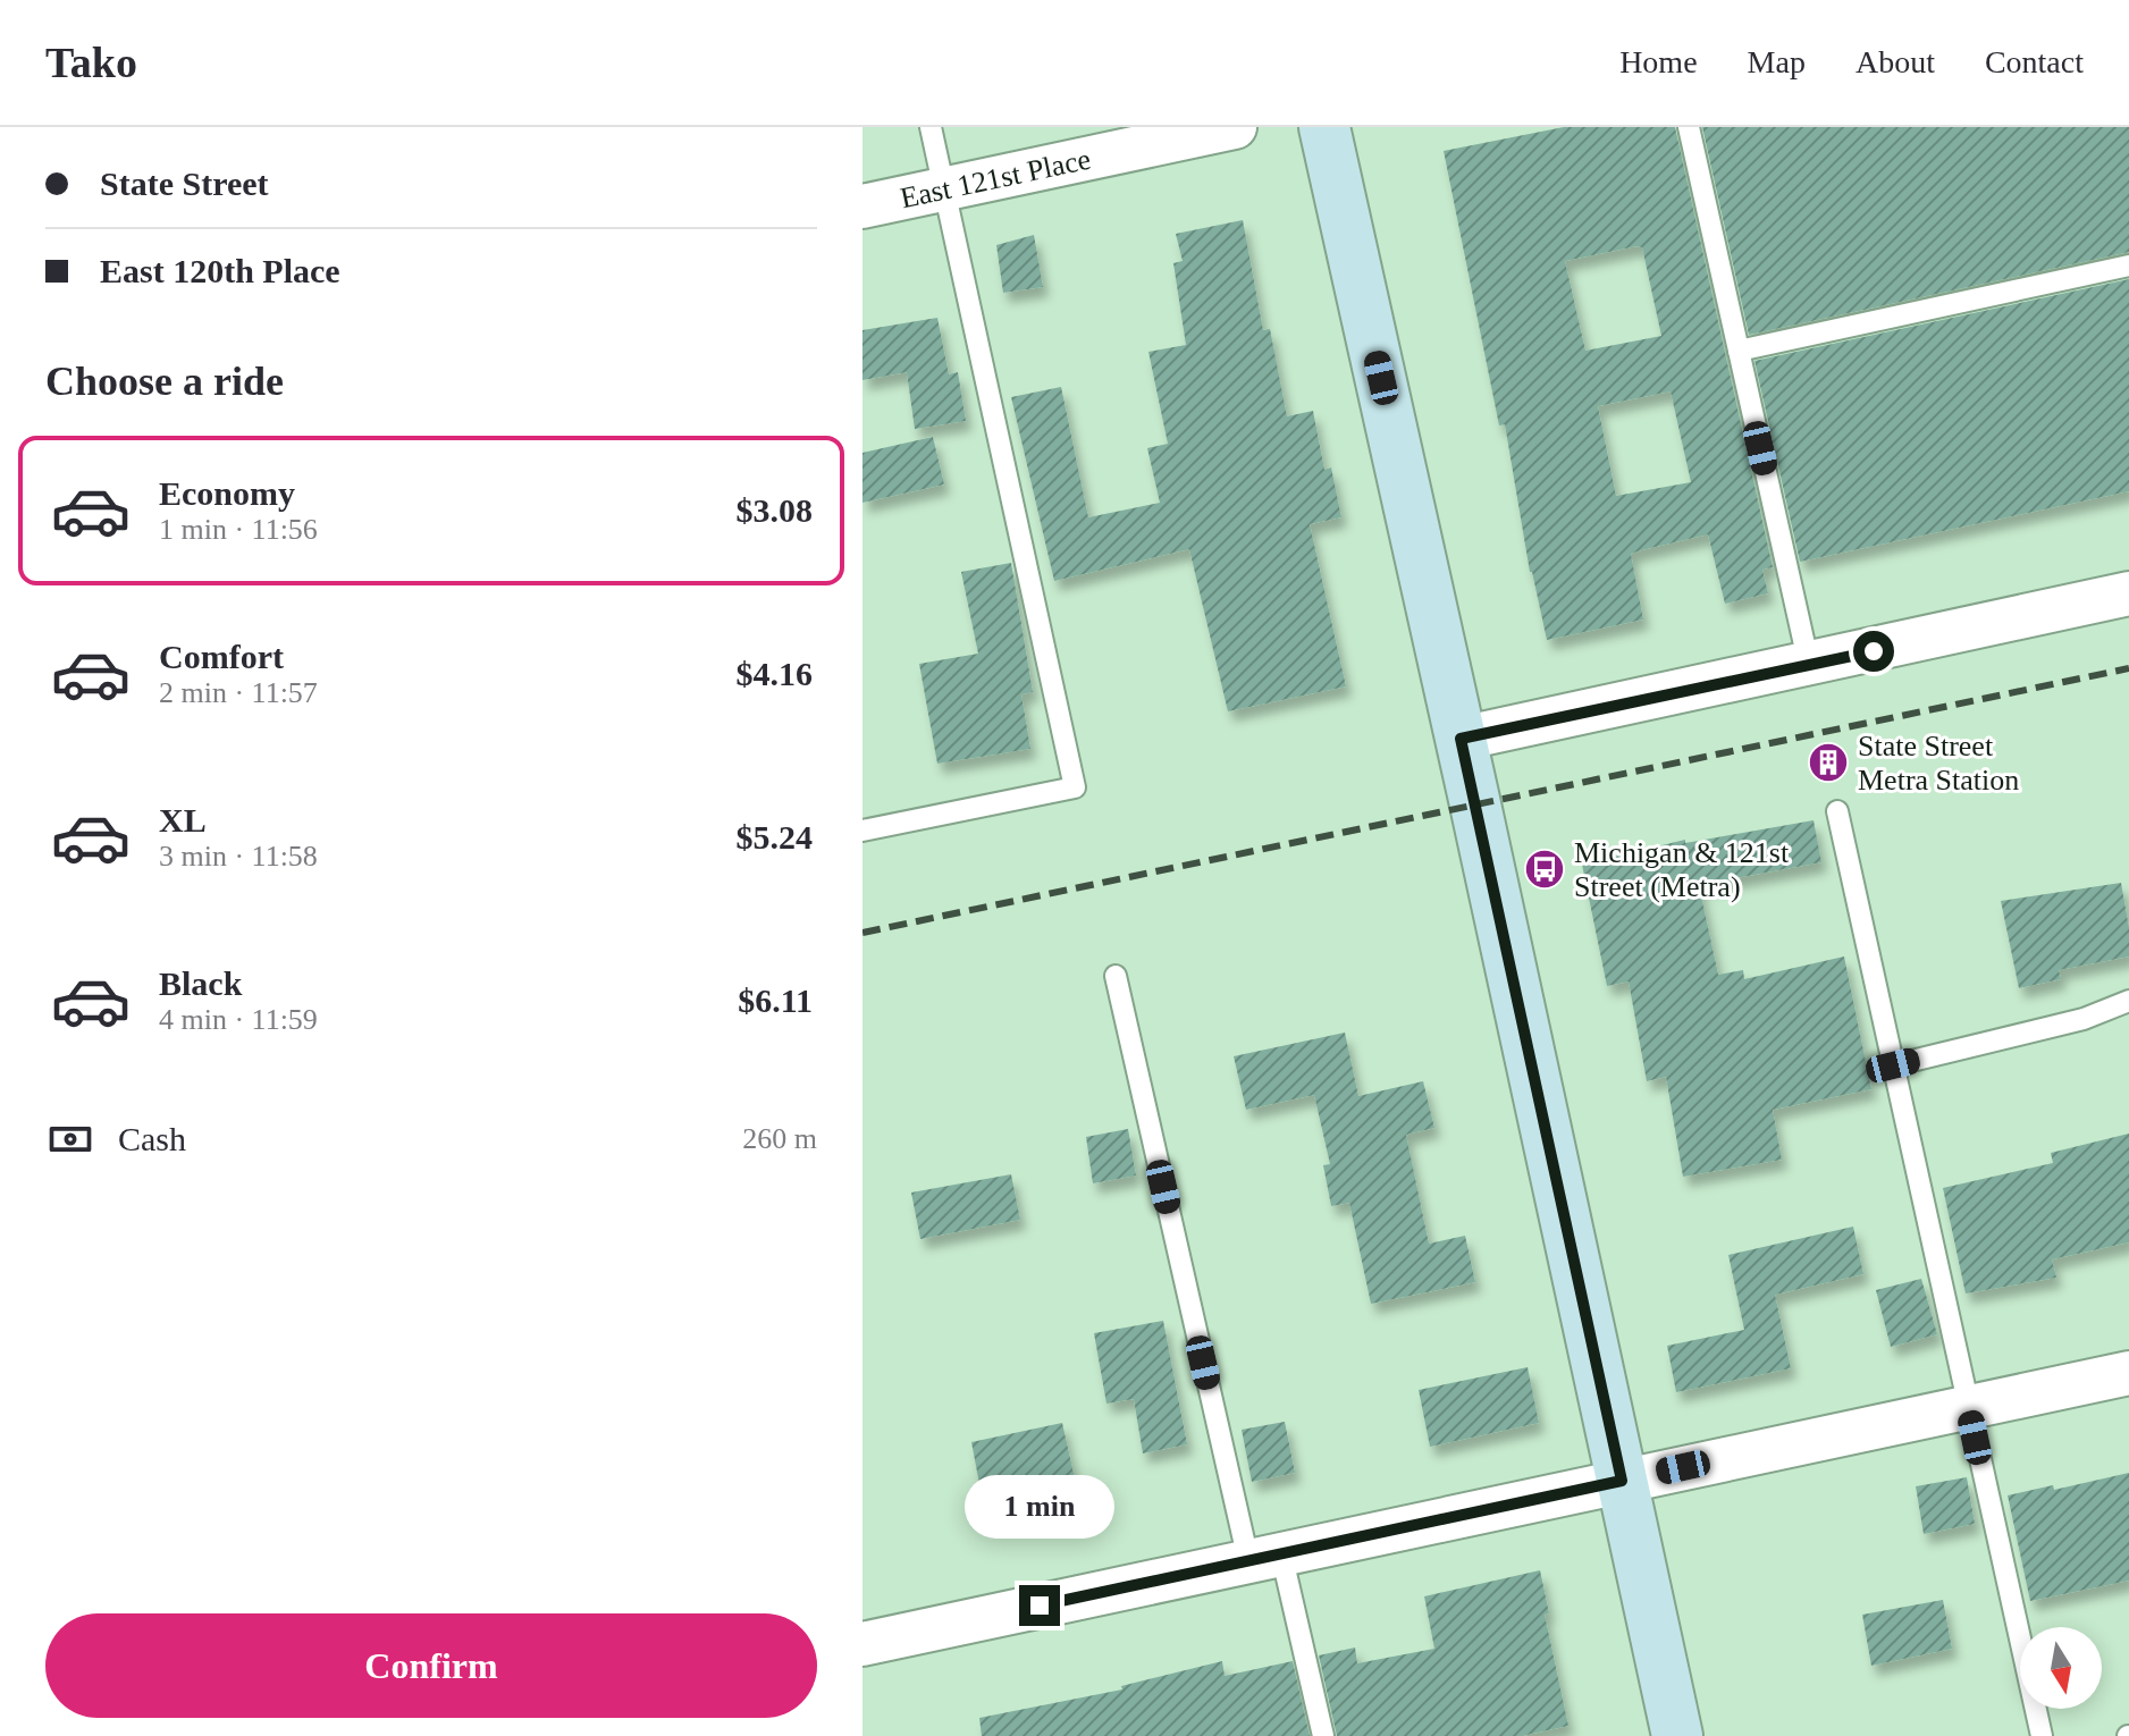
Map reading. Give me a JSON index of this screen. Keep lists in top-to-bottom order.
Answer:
{
  "streets": {
    "street": ["East 121st Place"]
  },
  "places": {
    "building": ["State Street Metra Station"],
    "bus stop": ["Michigan & 121st Street (Metra)"]
  },
  "north": "bottom",
  "page": {
    "header": "Tako",
    "nav": [
      "Home",
      "Map",
      "About",
      "Contact"
    ],
    "banner": ["State Street", "East 120th Place"],
    "heading": "Choose a ride",
    "list": [
      {
        "name": "Economy",
        "note": "1 min · 11:56",
        "value": "$3.08"
      },
      {
        "name": "Comfort",
        "note": "2 min · 11:57",
        "value": "$4.16"
      },
      {
        "name": "XL",
        "note": "3 min · 11:58",
        "value": "$5.24"
      },
      {
        "name": "Black",
        "note": "4 min · 11:59",
        "value": "$6.11"
      }
    ],
    "pay": ["Cash", "260 m"],
    "bubble": "1 min",
    "buttons": "Confirm"
  }
}
